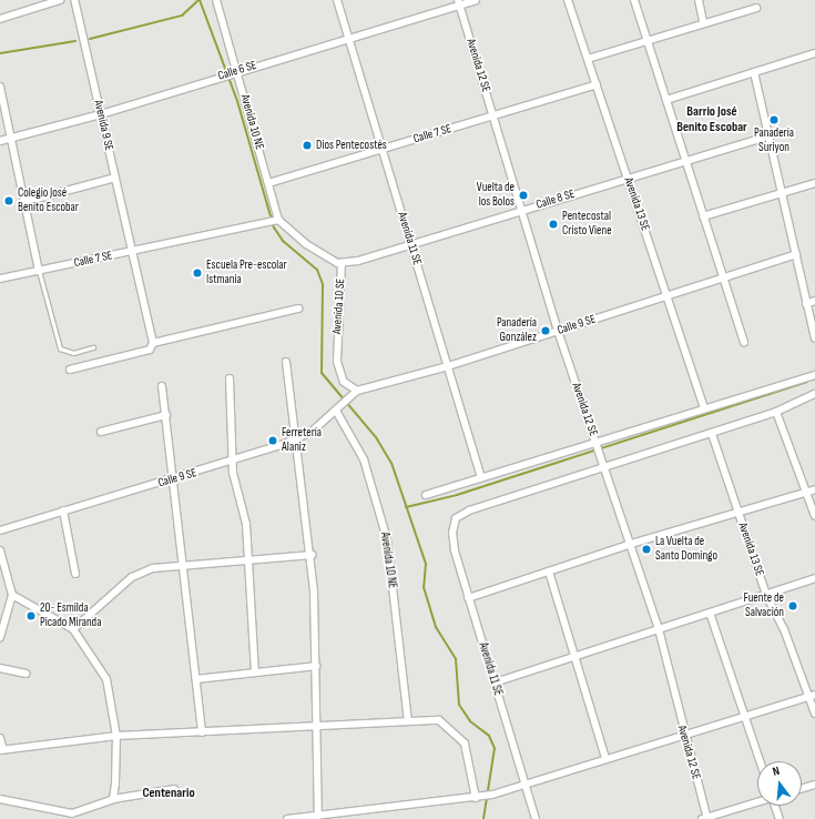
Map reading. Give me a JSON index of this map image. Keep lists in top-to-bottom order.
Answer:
{
  "streets": {
    "street": [
      "Avenida 12 SE",
      "Calle 6 SE",
      "Avenida 10 NE",
      "Avenida 9 SE",
      "Calle 7 SE",
      "Calle 8 SE",
      "Avenida 13 SE",
      "Avenida 11 SE",
      "Avenida 10 SE",
      "Calle 9 SE"
    ]
  },
  "crossings": [
    ["Avenida 12 SE", "Calle 6 SE"],
    ["Avenida 12 SE", "Calle 7 SE"],
    ["Avenida 12 SE", "Calle 8 SE"],
    ["Avenida 12 SE", "Avenida 11 SE"],
    ["Avenida 12 SE", "Calle 9 SE"],
    ["Calle 6 SE", "Avenida 10 NE"],
    ["Calle 6 SE", "Avenida 9 SE"],
    ["Calle 6 SE", "Avenida 11 SE"],
    ["Avenida 10 NE", "Calle 7 SE"],
    ["Avenida 10 NE", "Avenida 10 SE"],
    ["Avenida 10 NE", "Calle 9 SE"],
    ["Avenida 9 SE", "Calle 7 SE"],
    ["Calle 7 SE", "Avenida 13 SE"],
    ["Calle 7 SE", "Avenida 11 SE"],
    ["Calle 7 SE", "Avenida 10 SE"],
    ["Calle 8 SE", "Avenida 13 SE"],
    ["Calle 8 SE", "Avenida 11 SE"],
    ["Calle 8 SE", "Avenida 10 SE"],
    ["Avenida 13 SE", "Calle 9 SE"],
    ["Avenida 11 SE", "Calle 9 SE"],
    ["Avenida 10 SE", "Calle 9 SE"]
  ],
  "districts": ["Barrio José Benito Escobar", "Centenario"],
  "places": [
    "Panadería Suriyon",
    "Dios Pentecostés",
    "Vuelta de los Bolos",
    "Colegio José Benito Escobar",
    "Pentecostal Cristo Viene",
    "Escuela Pre-escolar Istmania",
    "Panadería González",
    "Ferretería Alaniz",
    "La Vuelta de Santo Domingo",
    "Fuente de Salvación",
    "20- Esmilda Picado Miranda"
  ],
  "north": "top"
}
